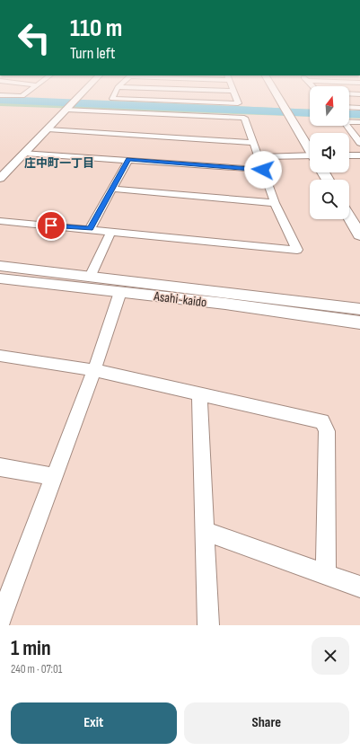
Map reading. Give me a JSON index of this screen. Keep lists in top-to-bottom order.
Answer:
{
  "streets": {
    "street": ["Asahi-kaido"]
  },
  "districts": ["庄中町一丁目"],
  "north": "top",
  "page": {
    "turn": ["110 m", "Turn left"],
    "heading": ["1 min", "240 m · 07:01"],
    "buttons": ["Exit", "Share"]
  }
}
